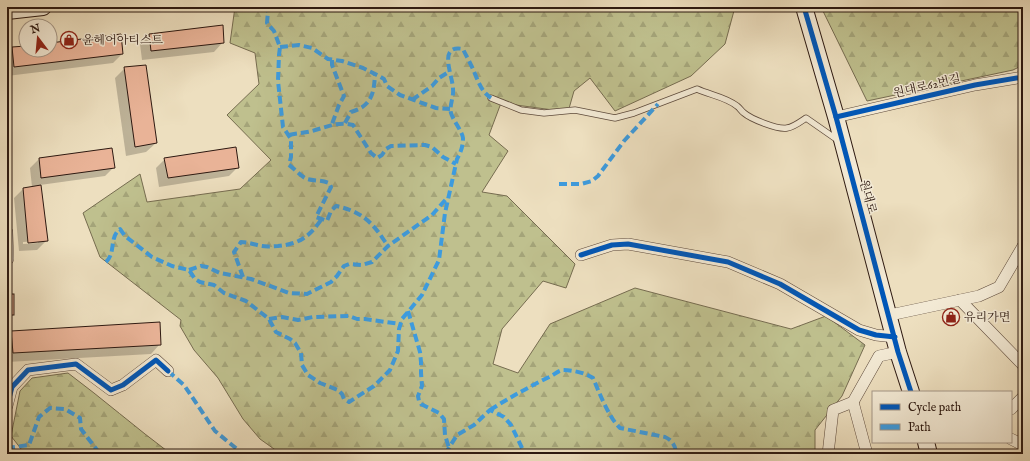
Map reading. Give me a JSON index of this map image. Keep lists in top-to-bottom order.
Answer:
{
  "streets": {
    "street": ["원대로62번길", "원대로"]
  },
  "crossings": [
    ["원대로62번길", "원대로"]
  ],
  "places": {
    "shop": ["윤헤어아티스트", "유리가면"]
  },
  "legend": ["Cycle path", "Path"],
  "north": "top"
}
